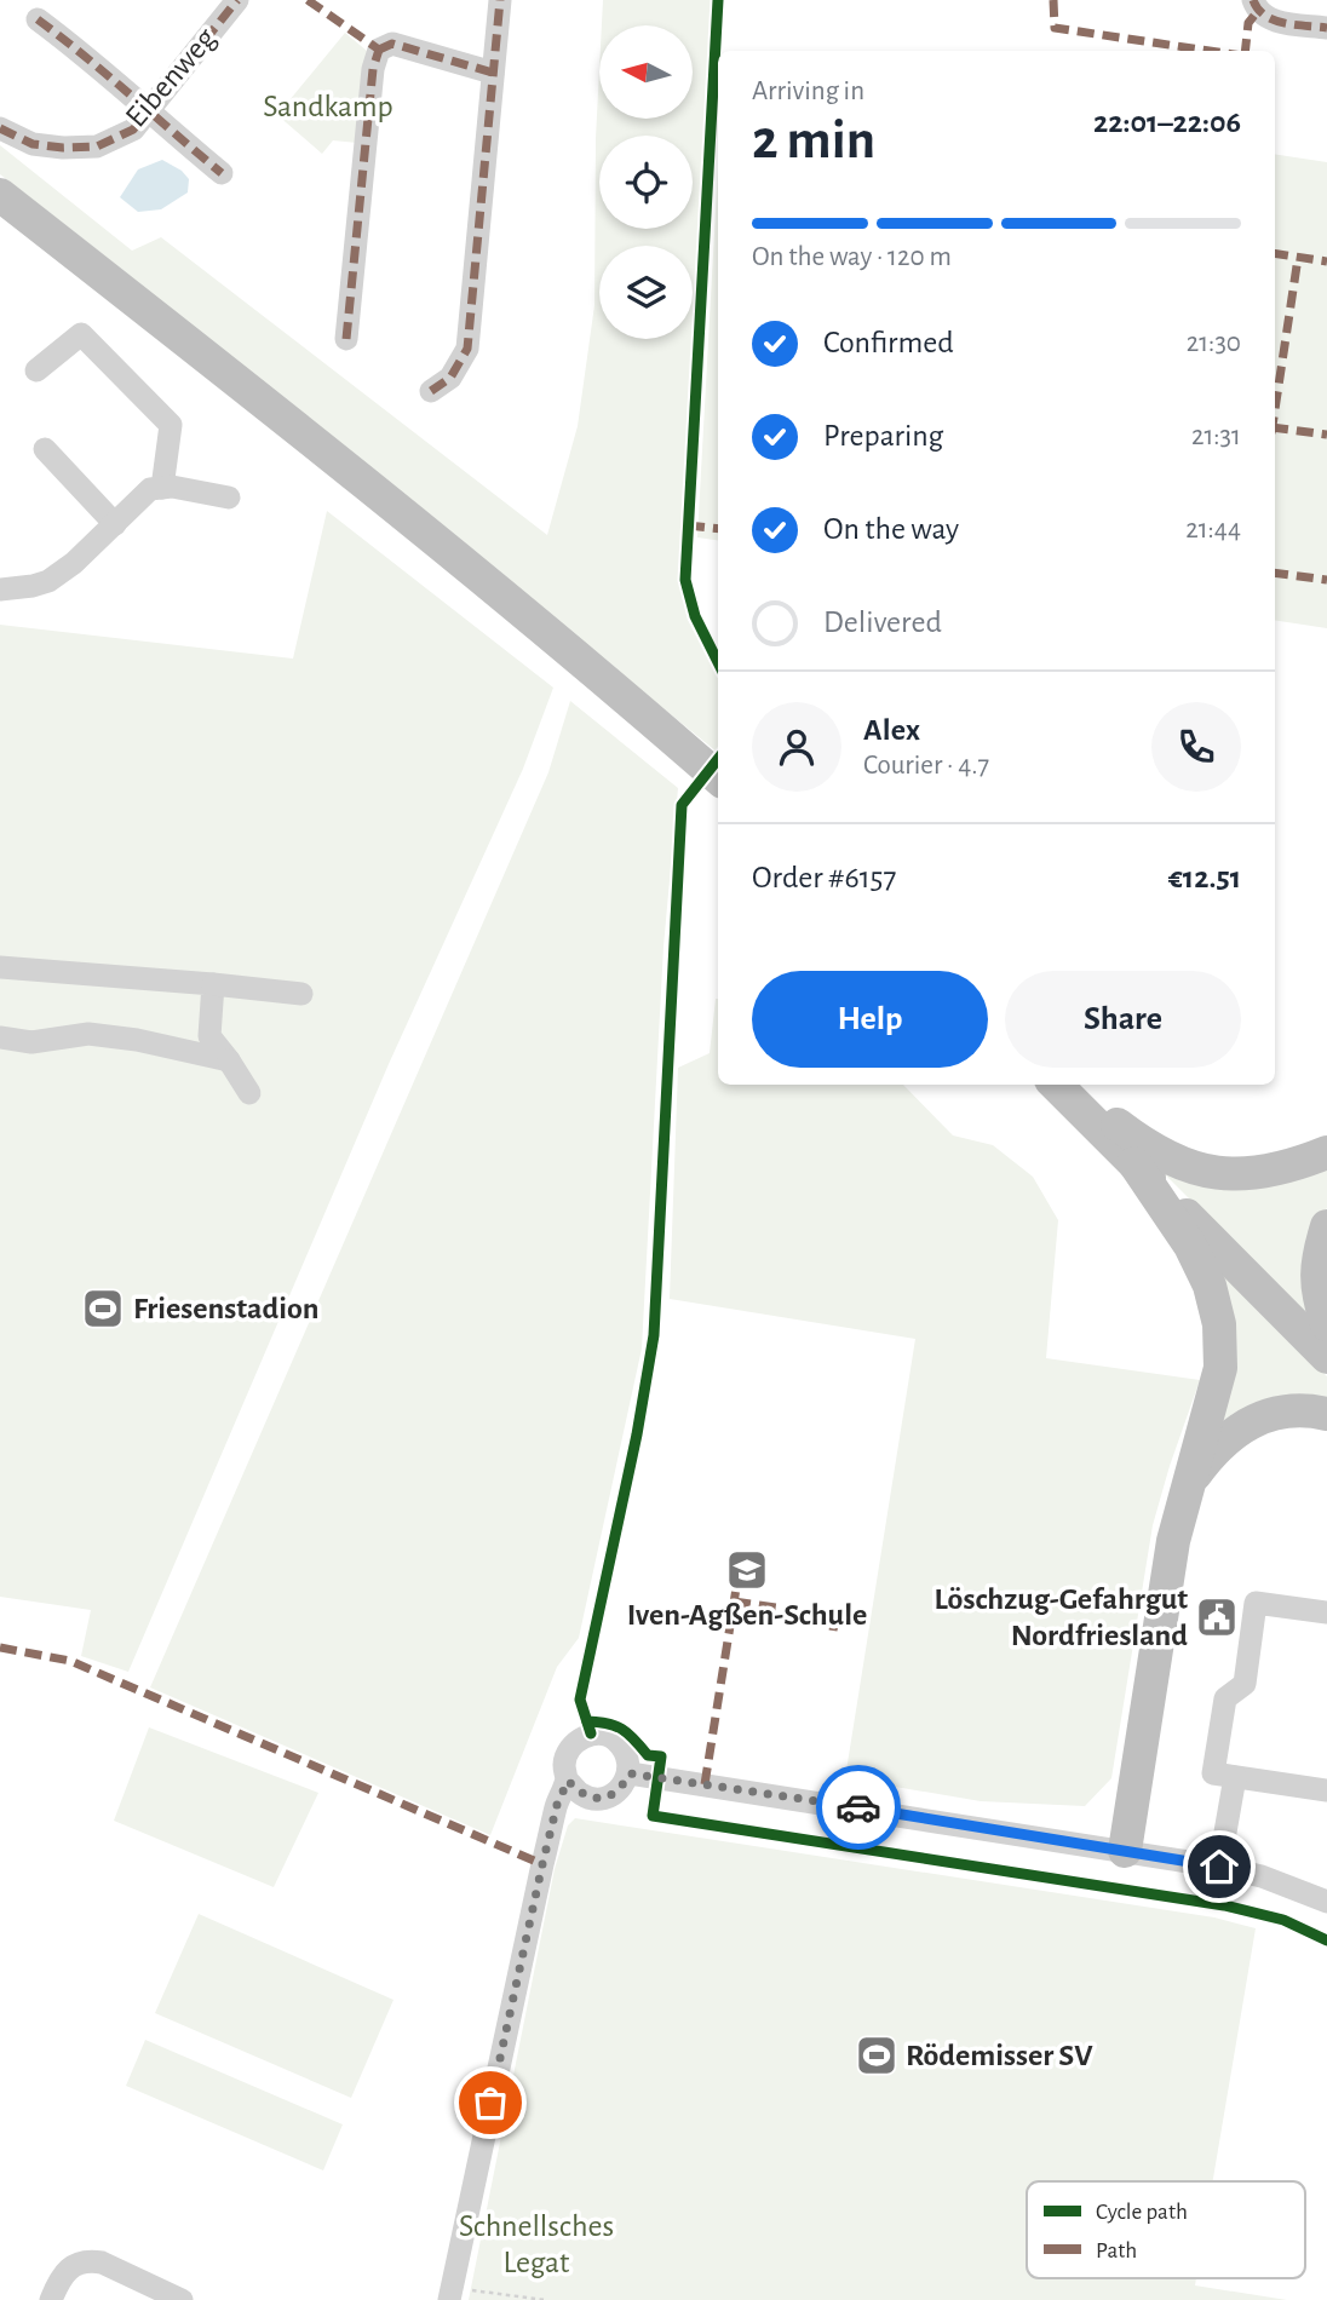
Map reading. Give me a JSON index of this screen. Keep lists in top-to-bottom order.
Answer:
{
  "streets": {
    "street": ["Eibenweg"]
  },
  "parks": ["Sandkamp", "Schnellsches Legat"],
  "places": {
    "sports": ["Friesenstadion", "Rödemisser SV"],
    "school or university": ["Iven-Agßen-Schule"],
    "public building": ["Löschzug-Gefahrgut Nordfriesland"]
  },
  "legend": ["Cycle path", "Path"],
  "north": "left",
  "page": {
    "heading": ["2 min", "Arriving in", "22:01–22:06"],
    "panel": [
      "Alex",
      "Courier · 4.7",
      "Order #6157",
      "€12.51"
    ],
    "bar": "On the way · 120 m",
    "list": [
      ["Confirmed", "21:30"],
      ["Preparing", "21:31"],
      ["On the way", "21:44"],
      "Delivered"
    ],
    "buttons": ["Help", "Share"]
  }
}
